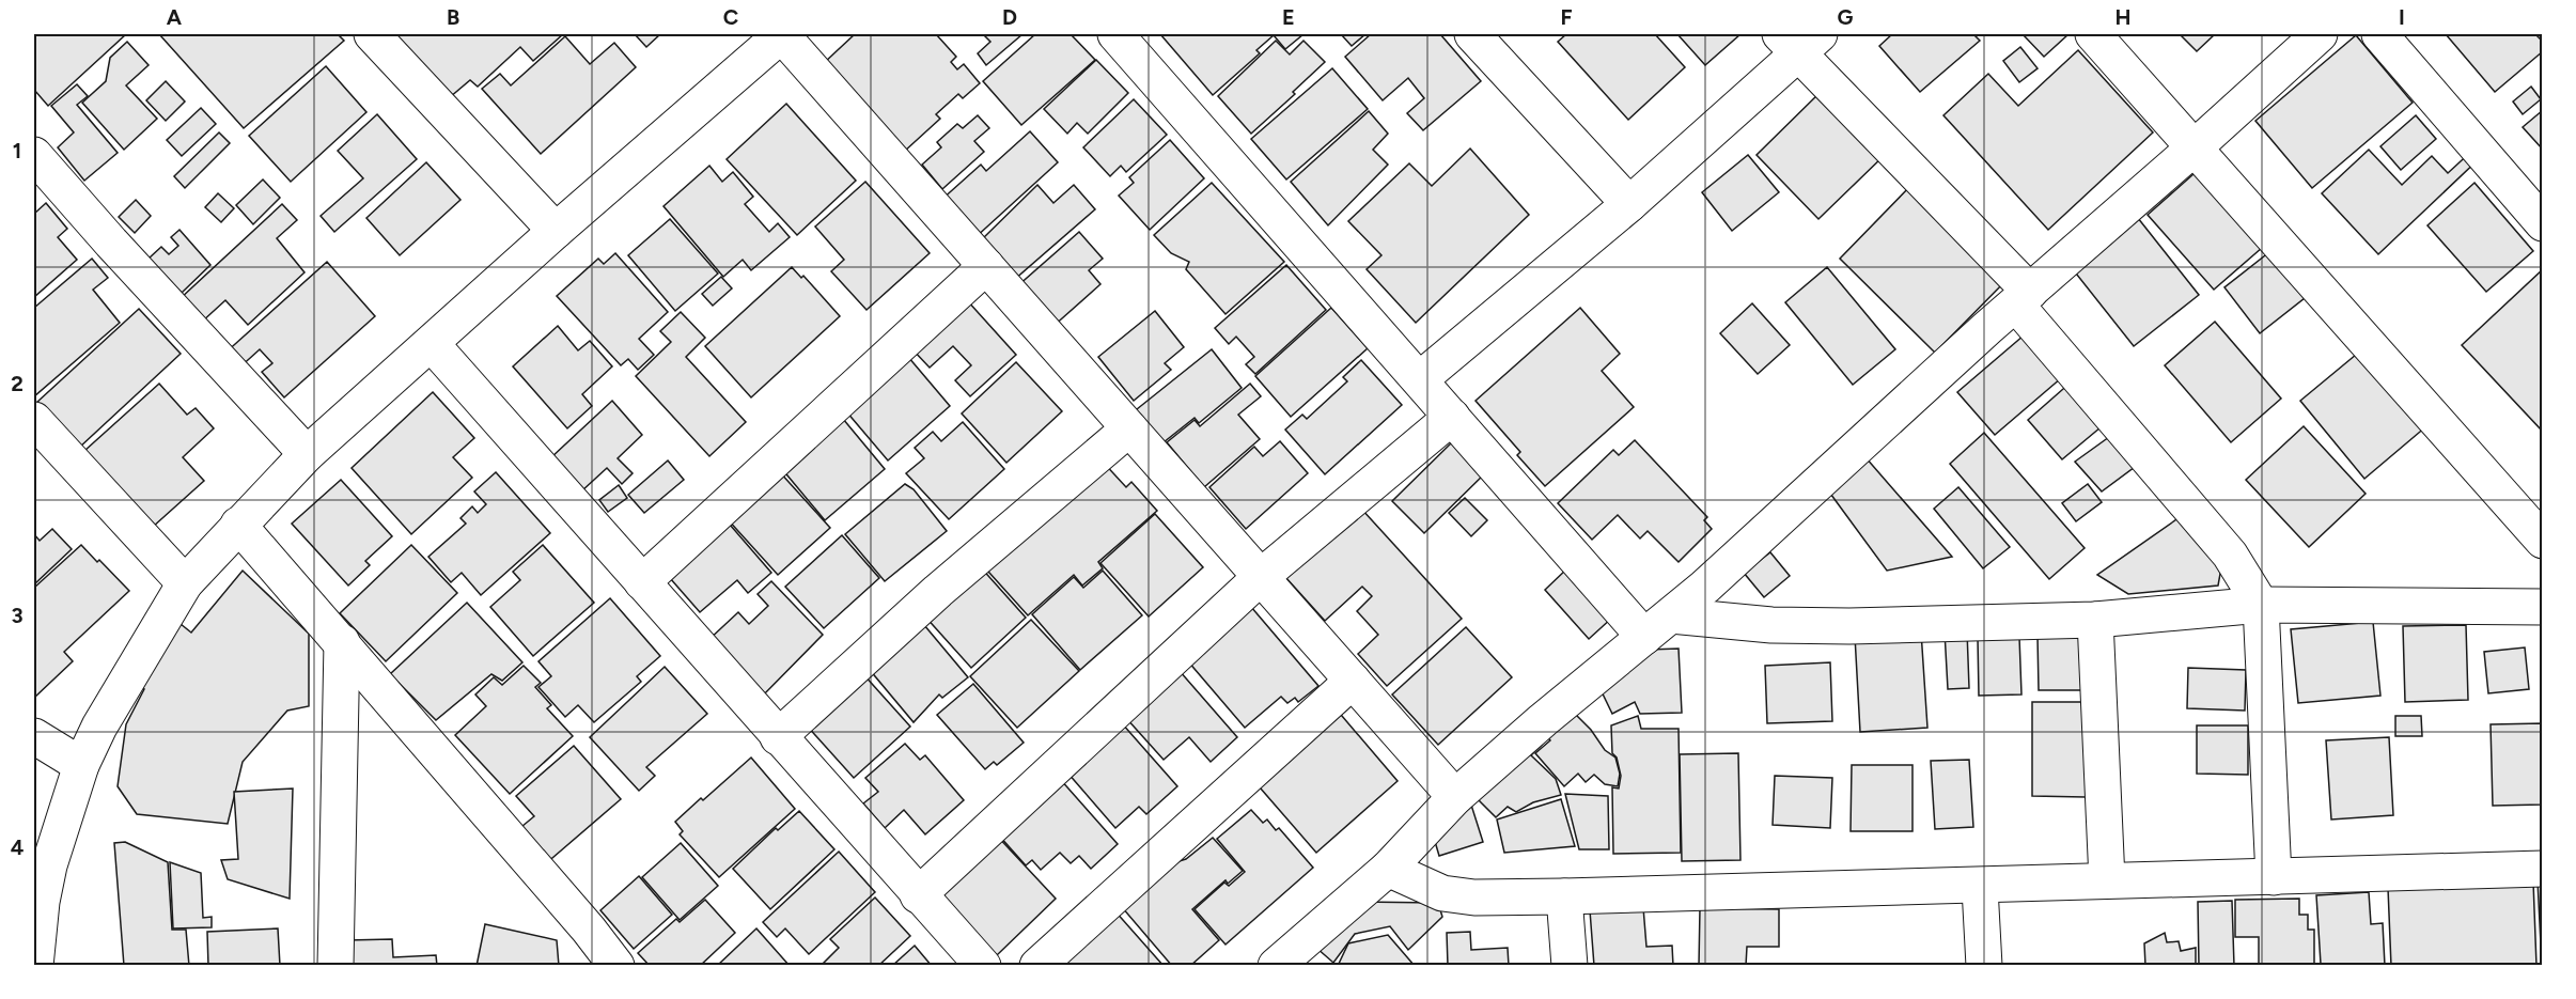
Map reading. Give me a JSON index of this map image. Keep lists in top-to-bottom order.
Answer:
{
  "grid": {
    "columns": [
      "A",
      "B",
      "C",
      "D",
      "E",
      "F",
      "G",
      "H",
      "I"
    ],
    "rows": [
      "1",
      "2",
      "3",
      "4"
    ]
  }
}
